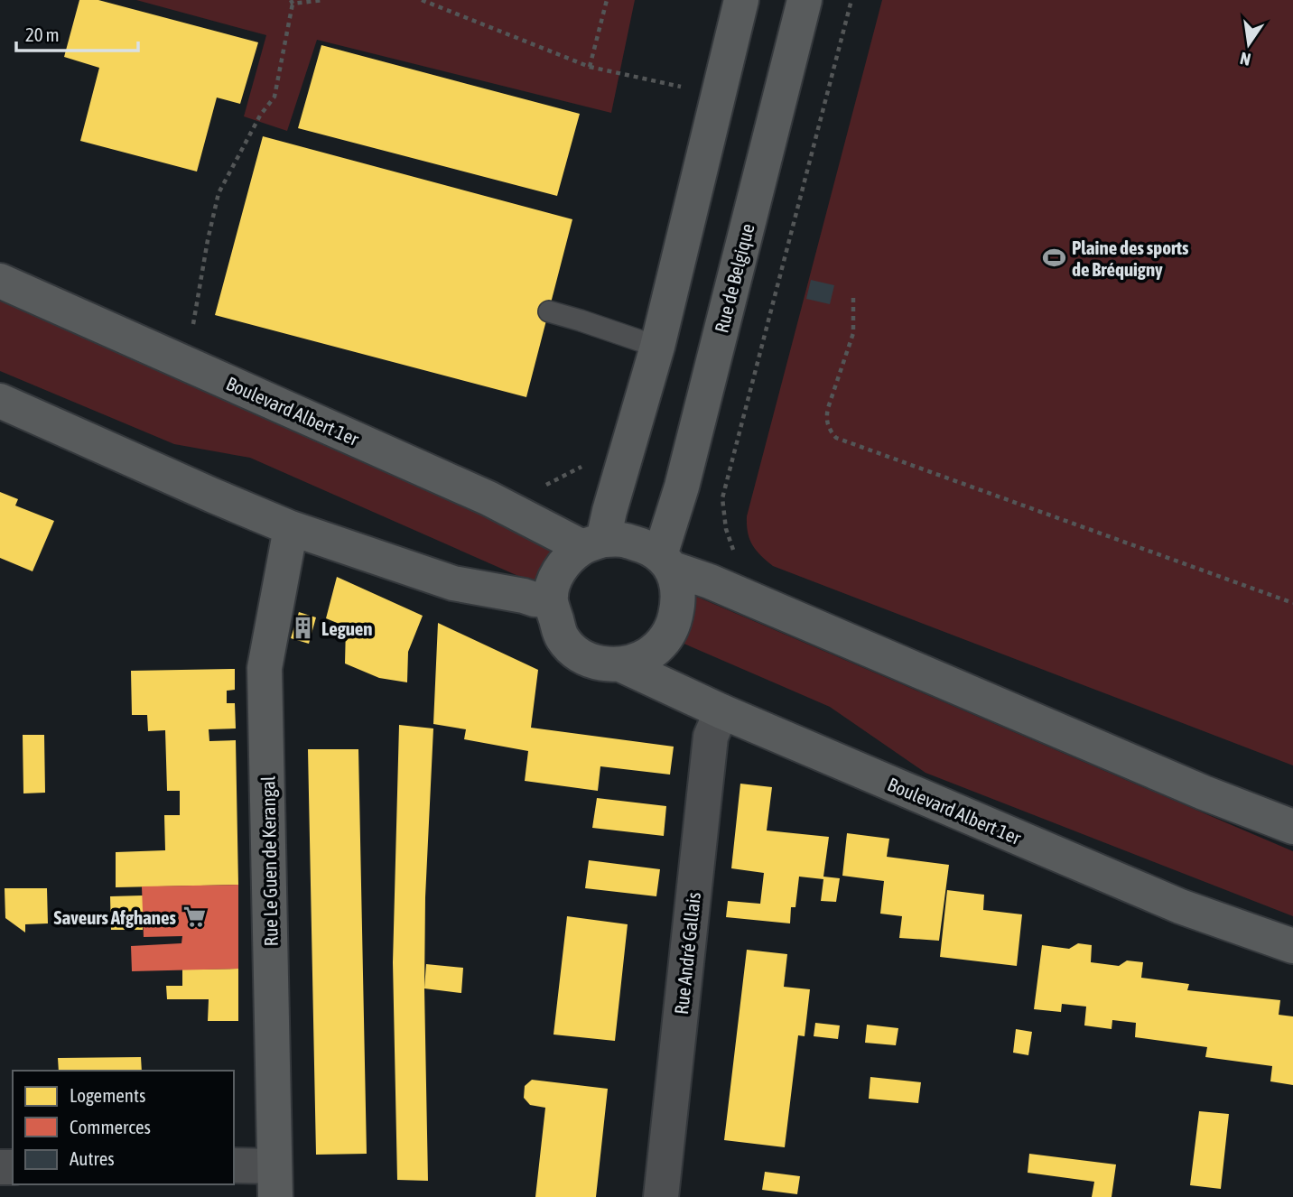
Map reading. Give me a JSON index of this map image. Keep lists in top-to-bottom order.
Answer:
{
  "streets": {
    "main road": ["Rue de Belgique", "Boulevard Albert 1er", "Rue Le Guen de Kerangal"],
    "street": ["Rue André Gallais"]
  },
  "crossings": [
    ["Rue de Belgique", "Boulevard Albert 1er"],
    ["Boulevard Albert 1er", "Rue André Gallais"]
  ],
  "places": {
    "sports": ["Plaine des sports de Bréquigny"],
    "building": ["Leguen"],
    "supermarket": ["Saveurs Afghanes"]
  },
  "legend": ["Logements", "Commerces", "Autres"],
  "scale_bar": "20 m",
  "north": "bottom"
}
